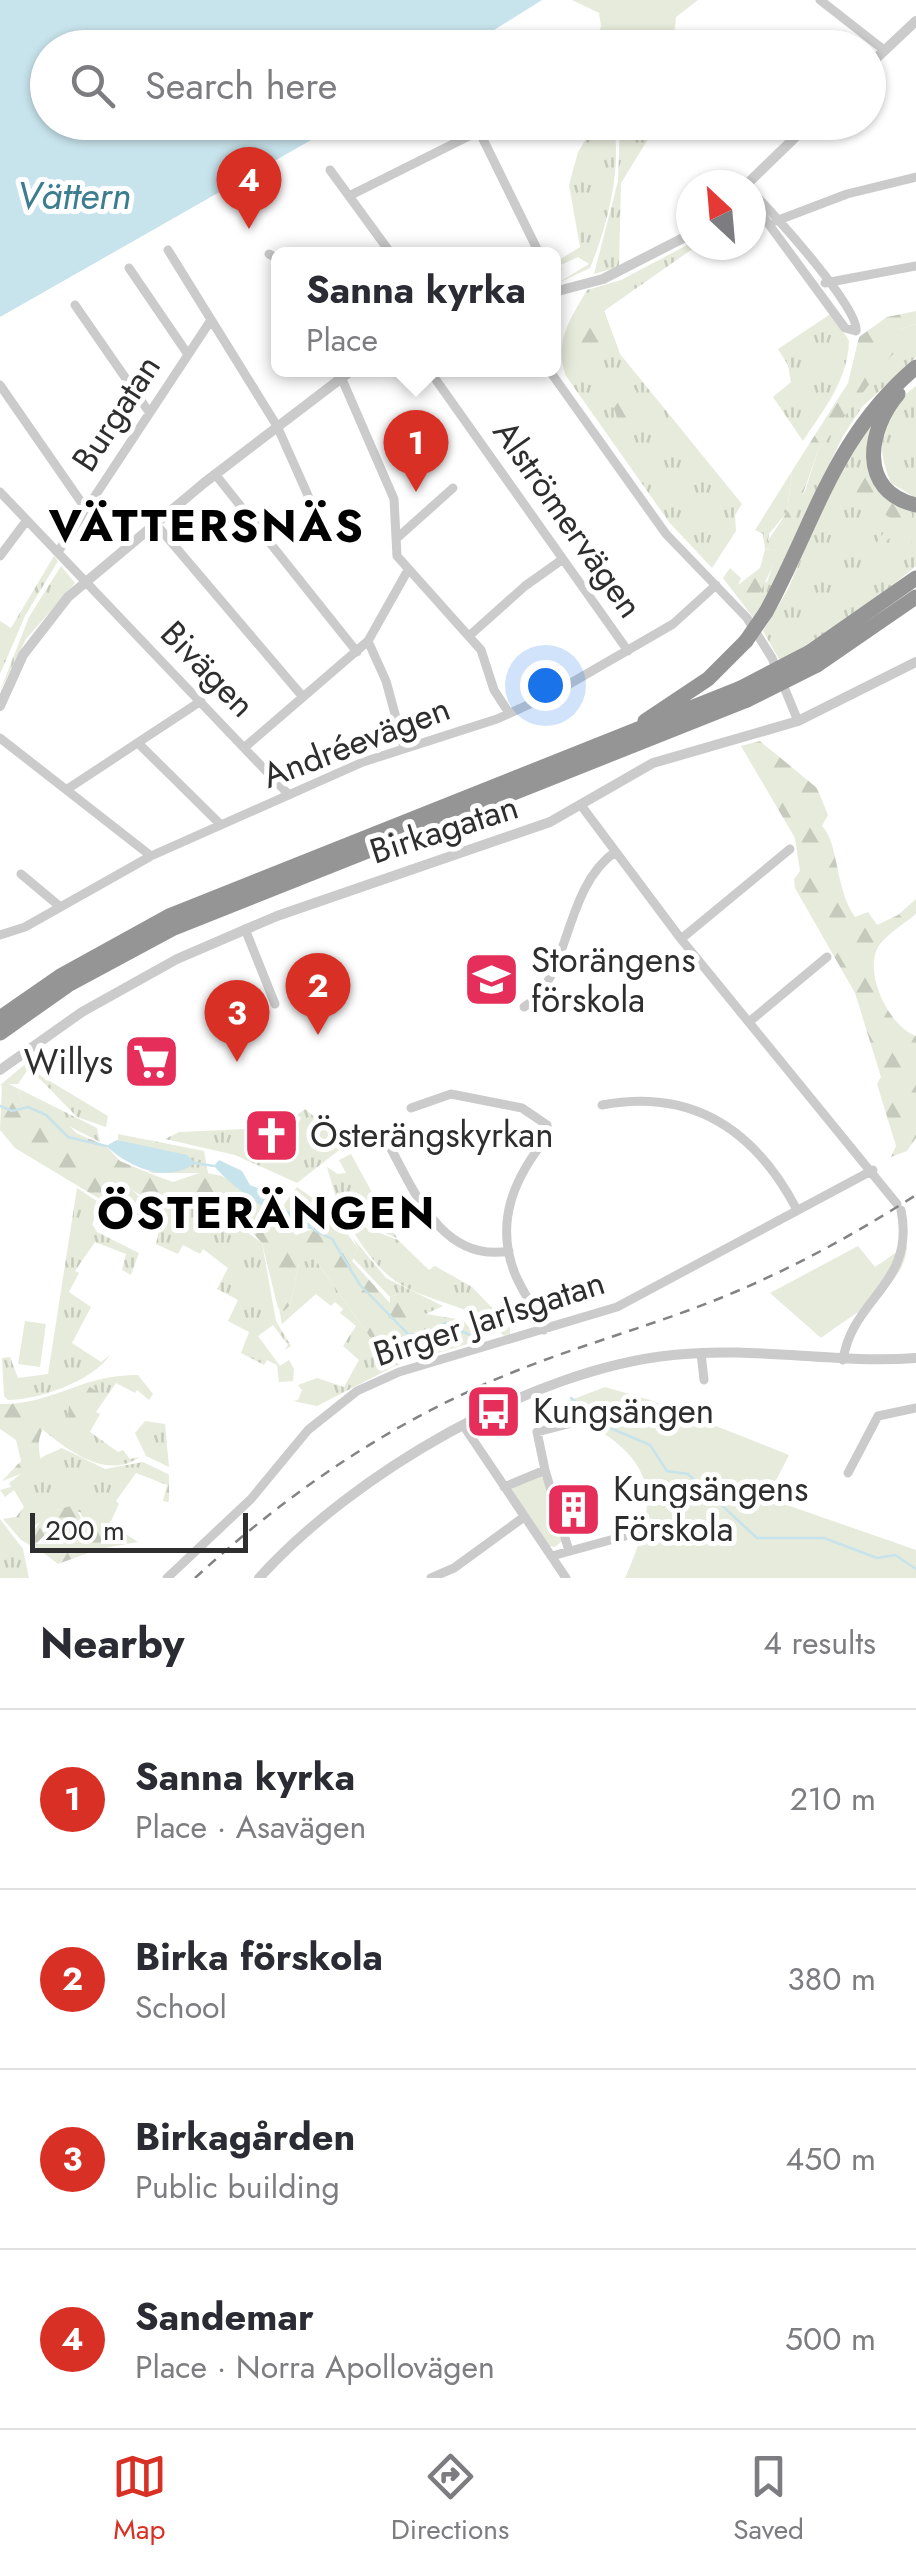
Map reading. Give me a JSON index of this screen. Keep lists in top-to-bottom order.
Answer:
{
  "streets": {
    "street": [
      "Burgatan",
      "Alströmervägen",
      "Bivägen",
      "Andréevägen",
      "Birkagatan",
      "Birger Jarlsgatan"
    ]
  },
  "crossings": [
    ["Burgatan", "Bivägen"],
    ["Alströmervägen", "Andréevägen"],
    ["Bivägen", "Andréevägen"]
  ],
  "districts": ["VÄTTERSNÄS", "ÖSTERÄNGEN"],
  "water": ["Vättern"],
  "places": {
    "school or university": ["Storängens förskola"],
    "supermarket": ["Willys"],
    "church": ["Österängskyrkan"],
    "bus stop": ["Kungsängen"],
    "building": ["Kungsängens Förskola"]
  },
  "scale_bar": "200 m",
  "north": "top left",
  "page": {
    "search": "Search here",
    "pins": [
      "4",
      "1",
      "2",
      "3"
    ],
    "popup": ["Sanna kyrka", "Place"],
    "scale": "200 m",
    "heading": ["Nearby", "4 results"],
    "list": [
      {
        "mark": "1",
        "name": "Sanna kyrka",
        "note": "Place · Asavägen",
        "value": "210 m"
      },
      {
        "mark": "2",
        "name": "Birka förskola",
        "note": "School",
        "value": "380 m"
      },
      {
        "mark": "3",
        "name": "Birkagården",
        "note": "Public building",
        "value": "450 m"
      },
      {
        "mark": "4",
        "name": "Sandemar",
        "note": "Place · Norra Apollovägen",
        "value": "500 m"
      }
    ],
    "nav": ["Map", "Directions", "Saved"]
  }
}
